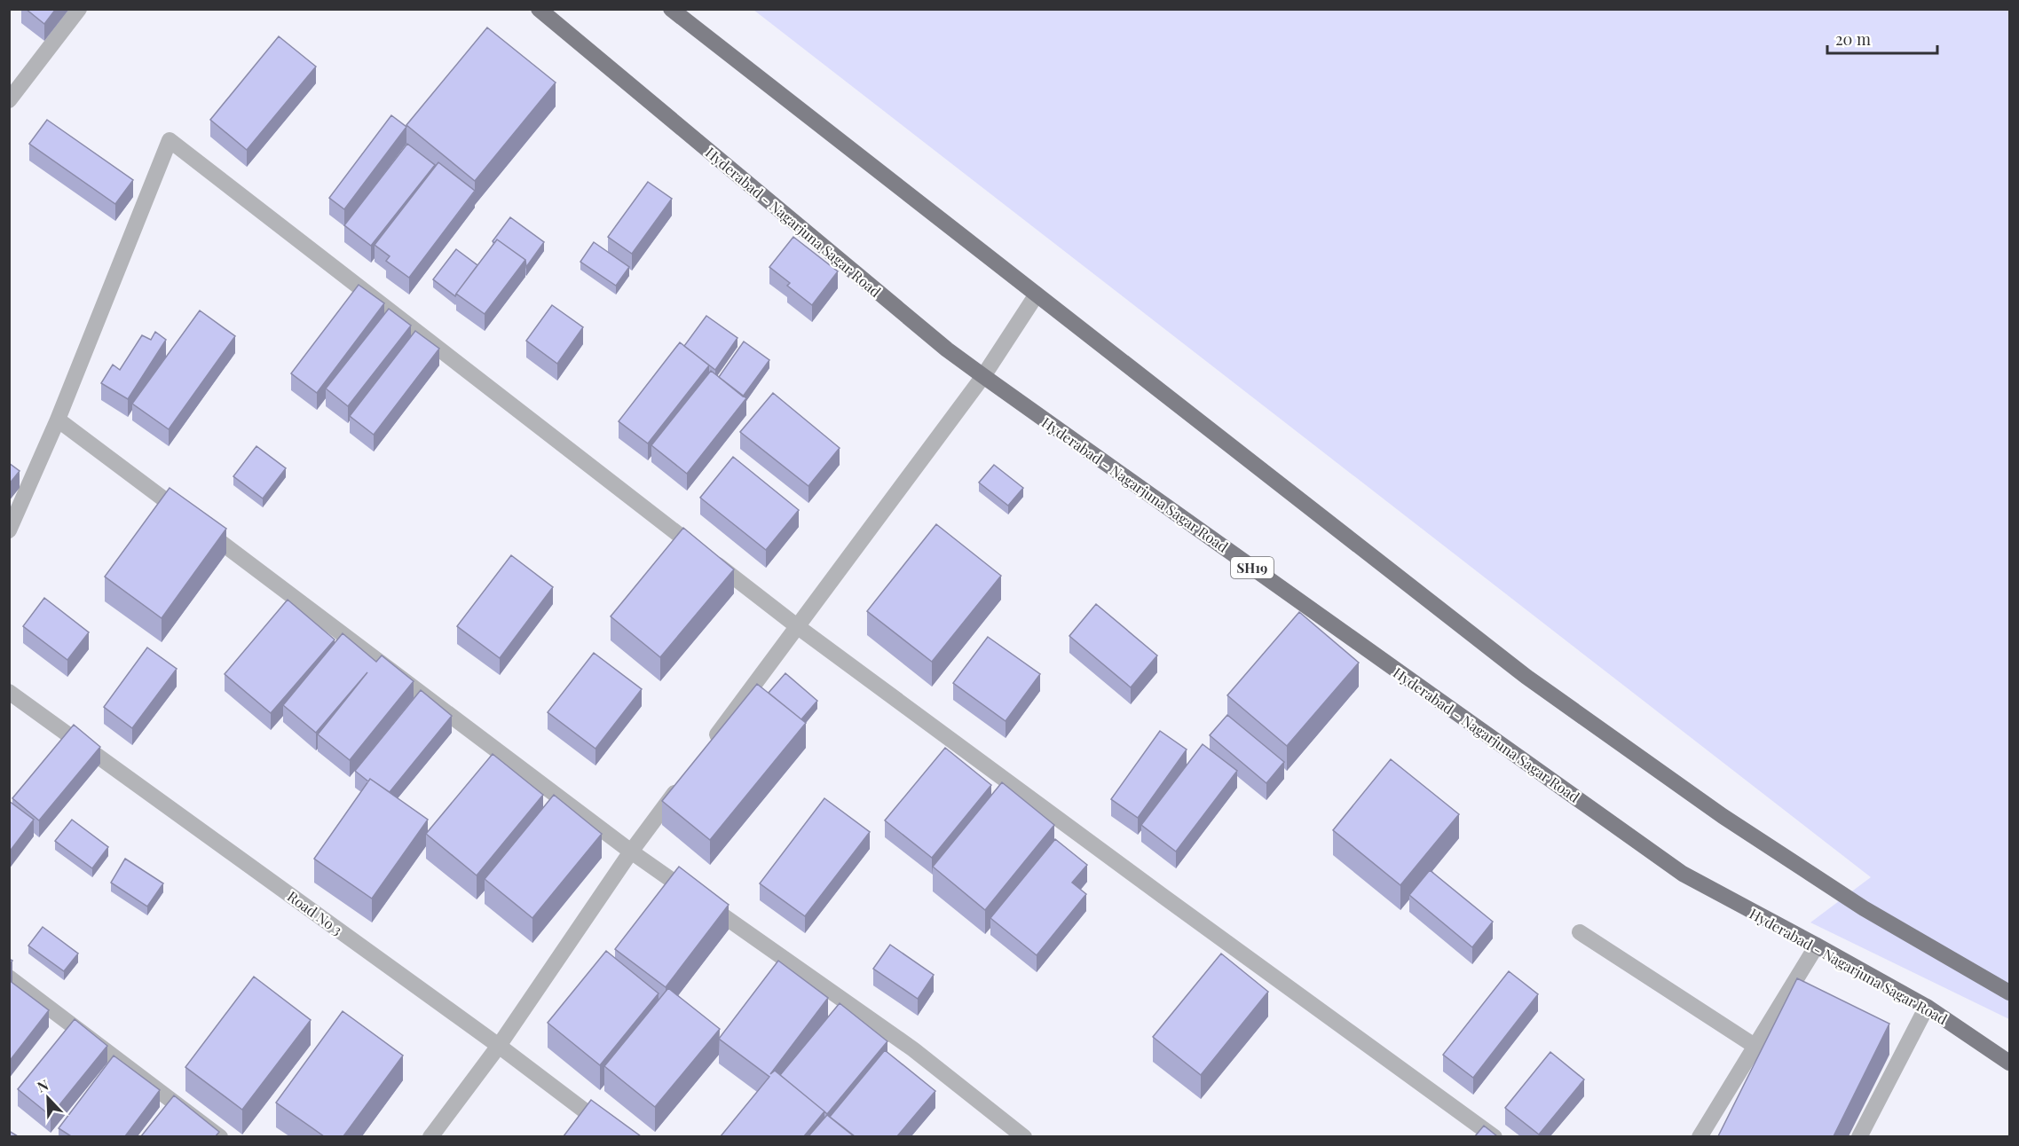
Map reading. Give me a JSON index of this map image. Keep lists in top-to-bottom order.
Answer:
{
  "streets": {
    "main road": ["Hyderabad - Nagarjuna Sagar Road", "SH19"],
    "street": ["Road No 3"]
  },
  "scale_bar": "20 m",
  "north": "top left"
}
